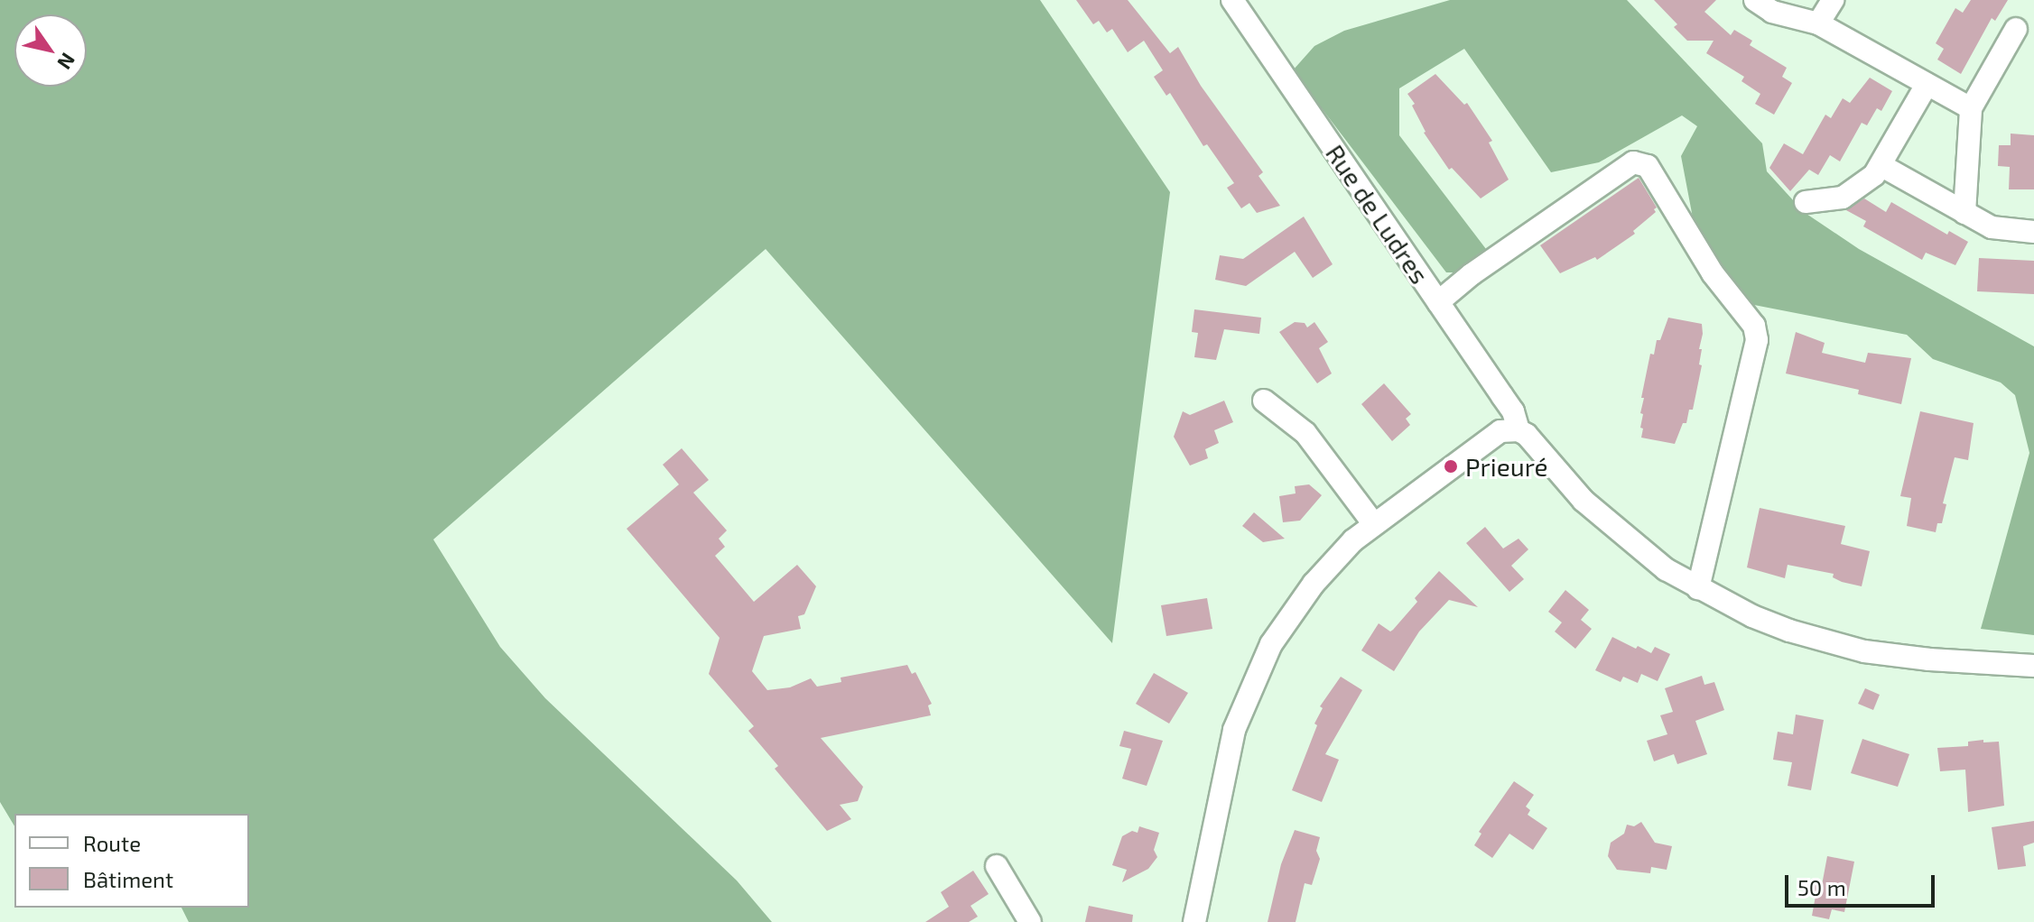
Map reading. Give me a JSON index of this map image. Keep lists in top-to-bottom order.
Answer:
{
  "streets": {
    "street": ["Rue de Ludres"]
  },
  "places": ["Prieuré"],
  "legend": ["Route", "Bâtiment"],
  "scale_bar": "50 m",
  "north": "bottom right"
}
